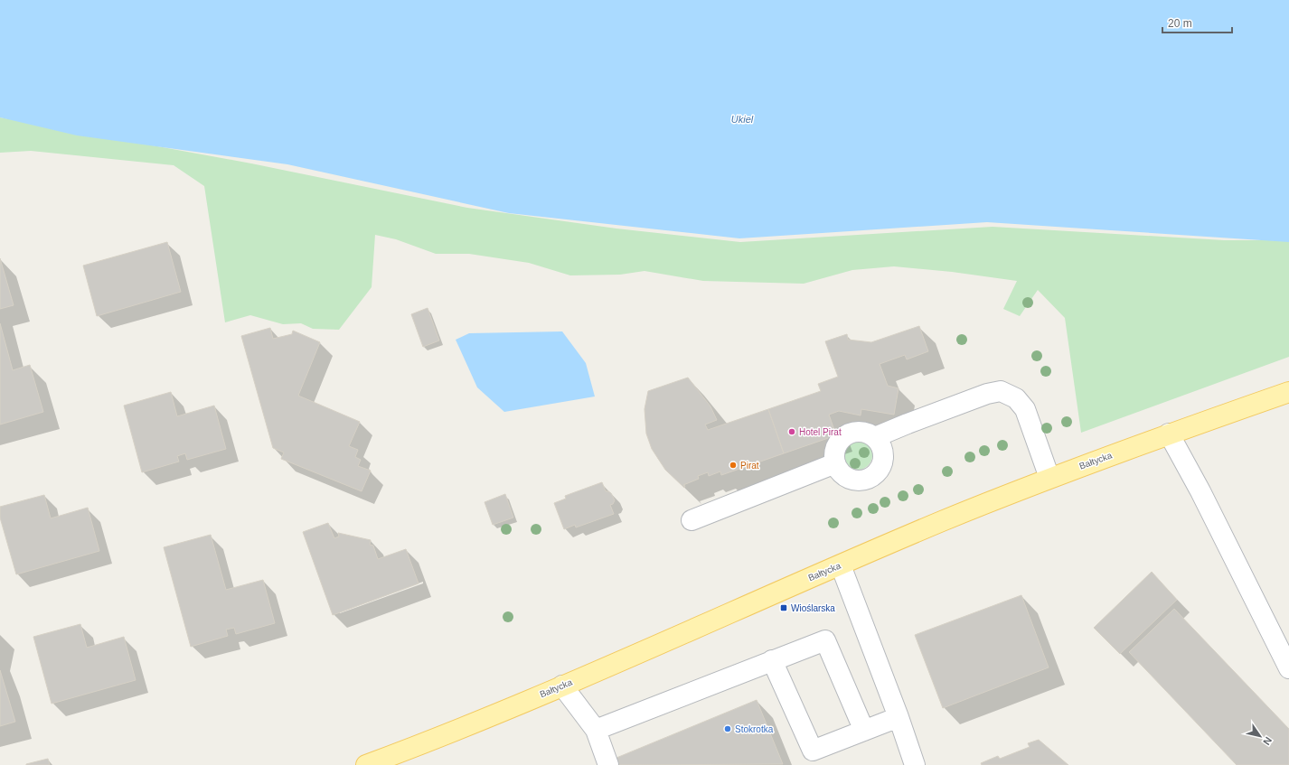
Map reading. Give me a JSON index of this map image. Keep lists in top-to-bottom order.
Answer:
{
  "streets": {
    "main road": ["Bałtycka"]
  },
  "water": ["Ukiel"],
  "places": {
    "other": ["Hotel Pirat", "Pirat", "Stokrotka"],
    "transit": ["Wioślarska"]
  },
  "scale_bar": "20 m",
  "north": "bottom right"
}
